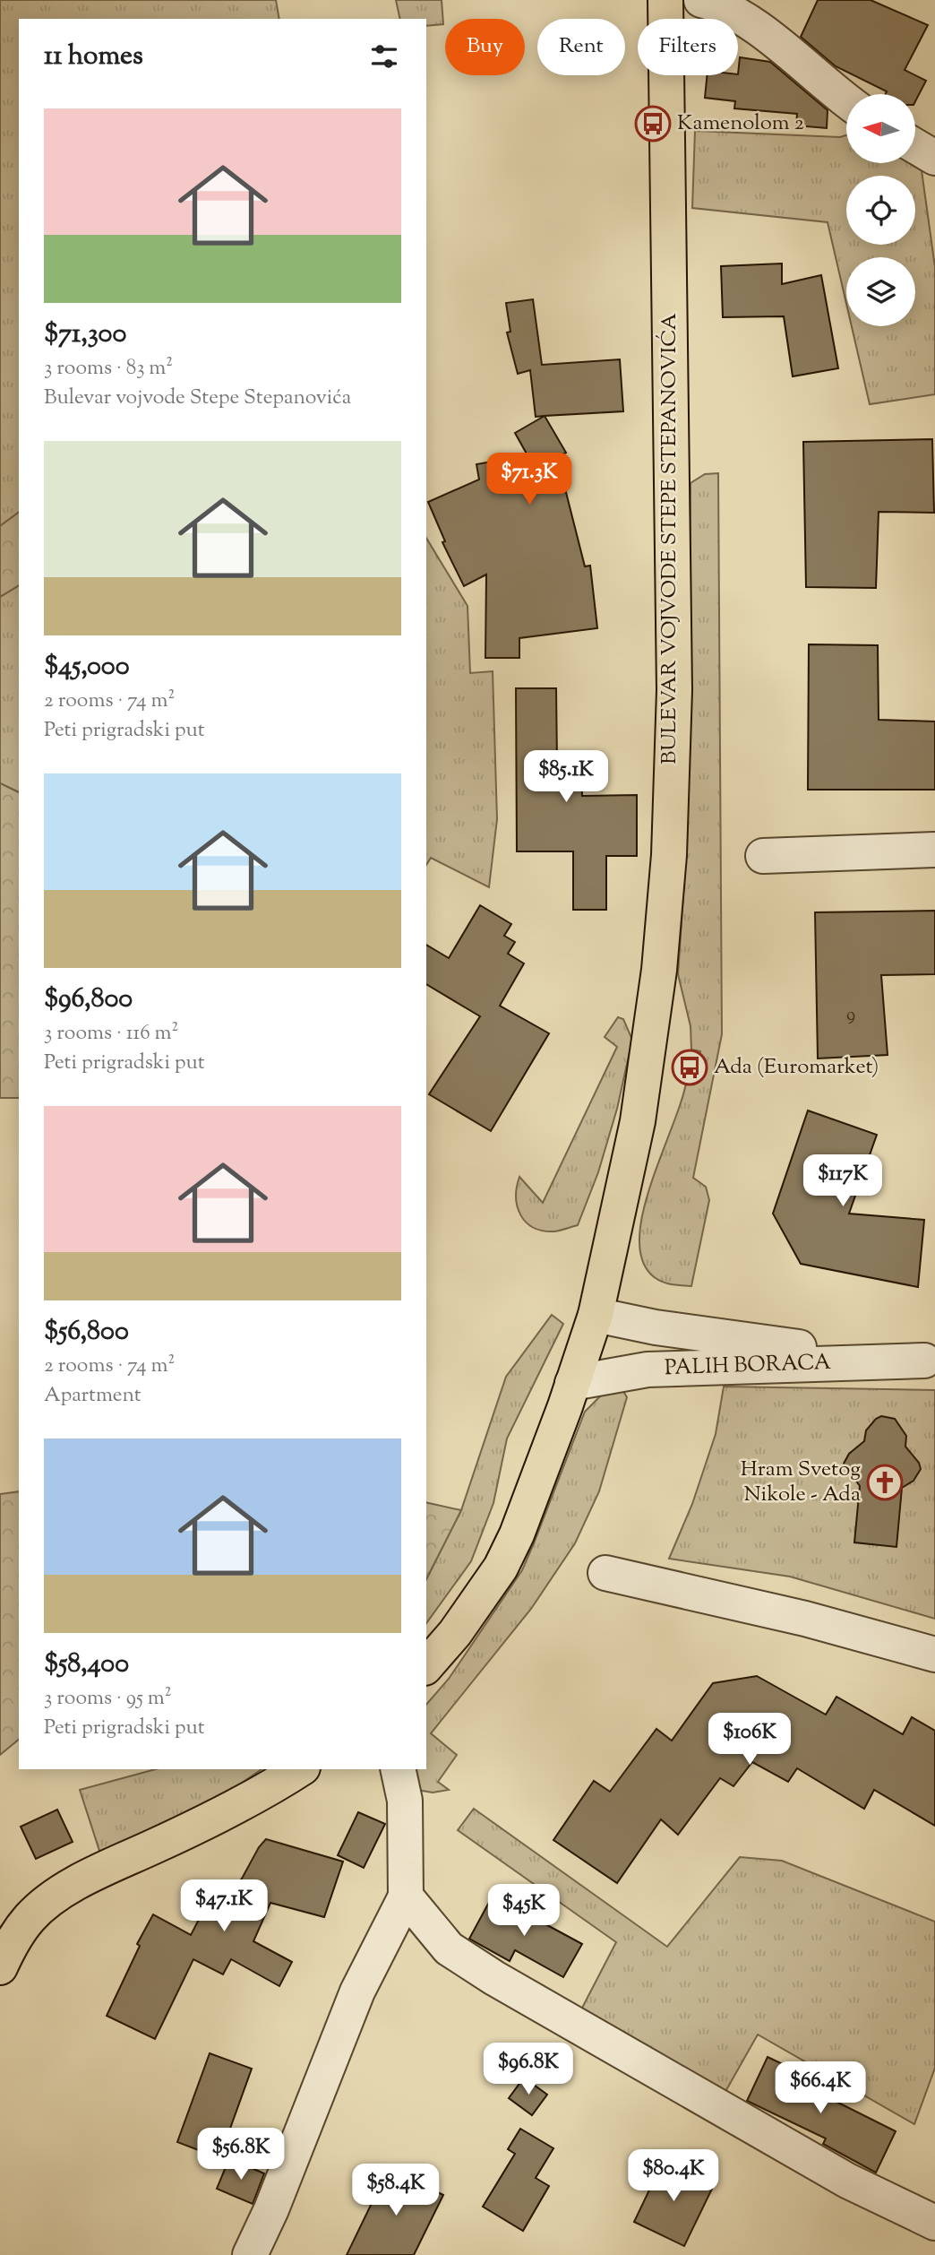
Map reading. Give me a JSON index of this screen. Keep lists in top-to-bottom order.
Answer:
{
  "streets": {
    "main road": ["BULEVAR VOJVODE STEPE STEPANOVIĆA"],
    "street": ["PALIH BORACA"]
  },
  "crossings": [
    ["BULEVAR VOJVODE STEPE STEPANOVIĆA", "PALIH BORACA"]
  ],
  "places": {
    "bus stop": ["Kamenolom 2", "Ada (Euromarket)"],
    "church": ["Hram Svetog Nikole - Ada"]
  },
  "house_numbers": ["9"],
  "north": "left",
  "page": {
    "chip": ["Buy", "Rent", "Filters"],
    "heading": "11 homes",
    "list": [
      {
        "name": "$71,300",
        "note": "3 rooms · 83 m² · Bulevar vojvode Stepe Stepanovića"
      },
      {
        "name": "$45,000",
        "note": "2 rooms · 74 m² · Peti prigradski put"
      },
      {
        "name": "$96,800",
        "note": "3 rooms · 116 m² · Peti prigradski put"
      },
      {
        "name": "$56,800",
        "note": "2 rooms · 74 m² · Apartment"
      },
      {
        "name": "$58,400",
        "note": "3 rooms · 95 m² · Peti prigradski put"
      }
    ],
    "price": [
      "$71.3K",
      "$85.1K",
      "$117K",
      "$106K",
      "$47.1K",
      "$45K",
      "$96.8K",
      "$66.4K",
      "$56.8K",
      "$80.4K",
      "$58.4K"
    ]
  }
}
